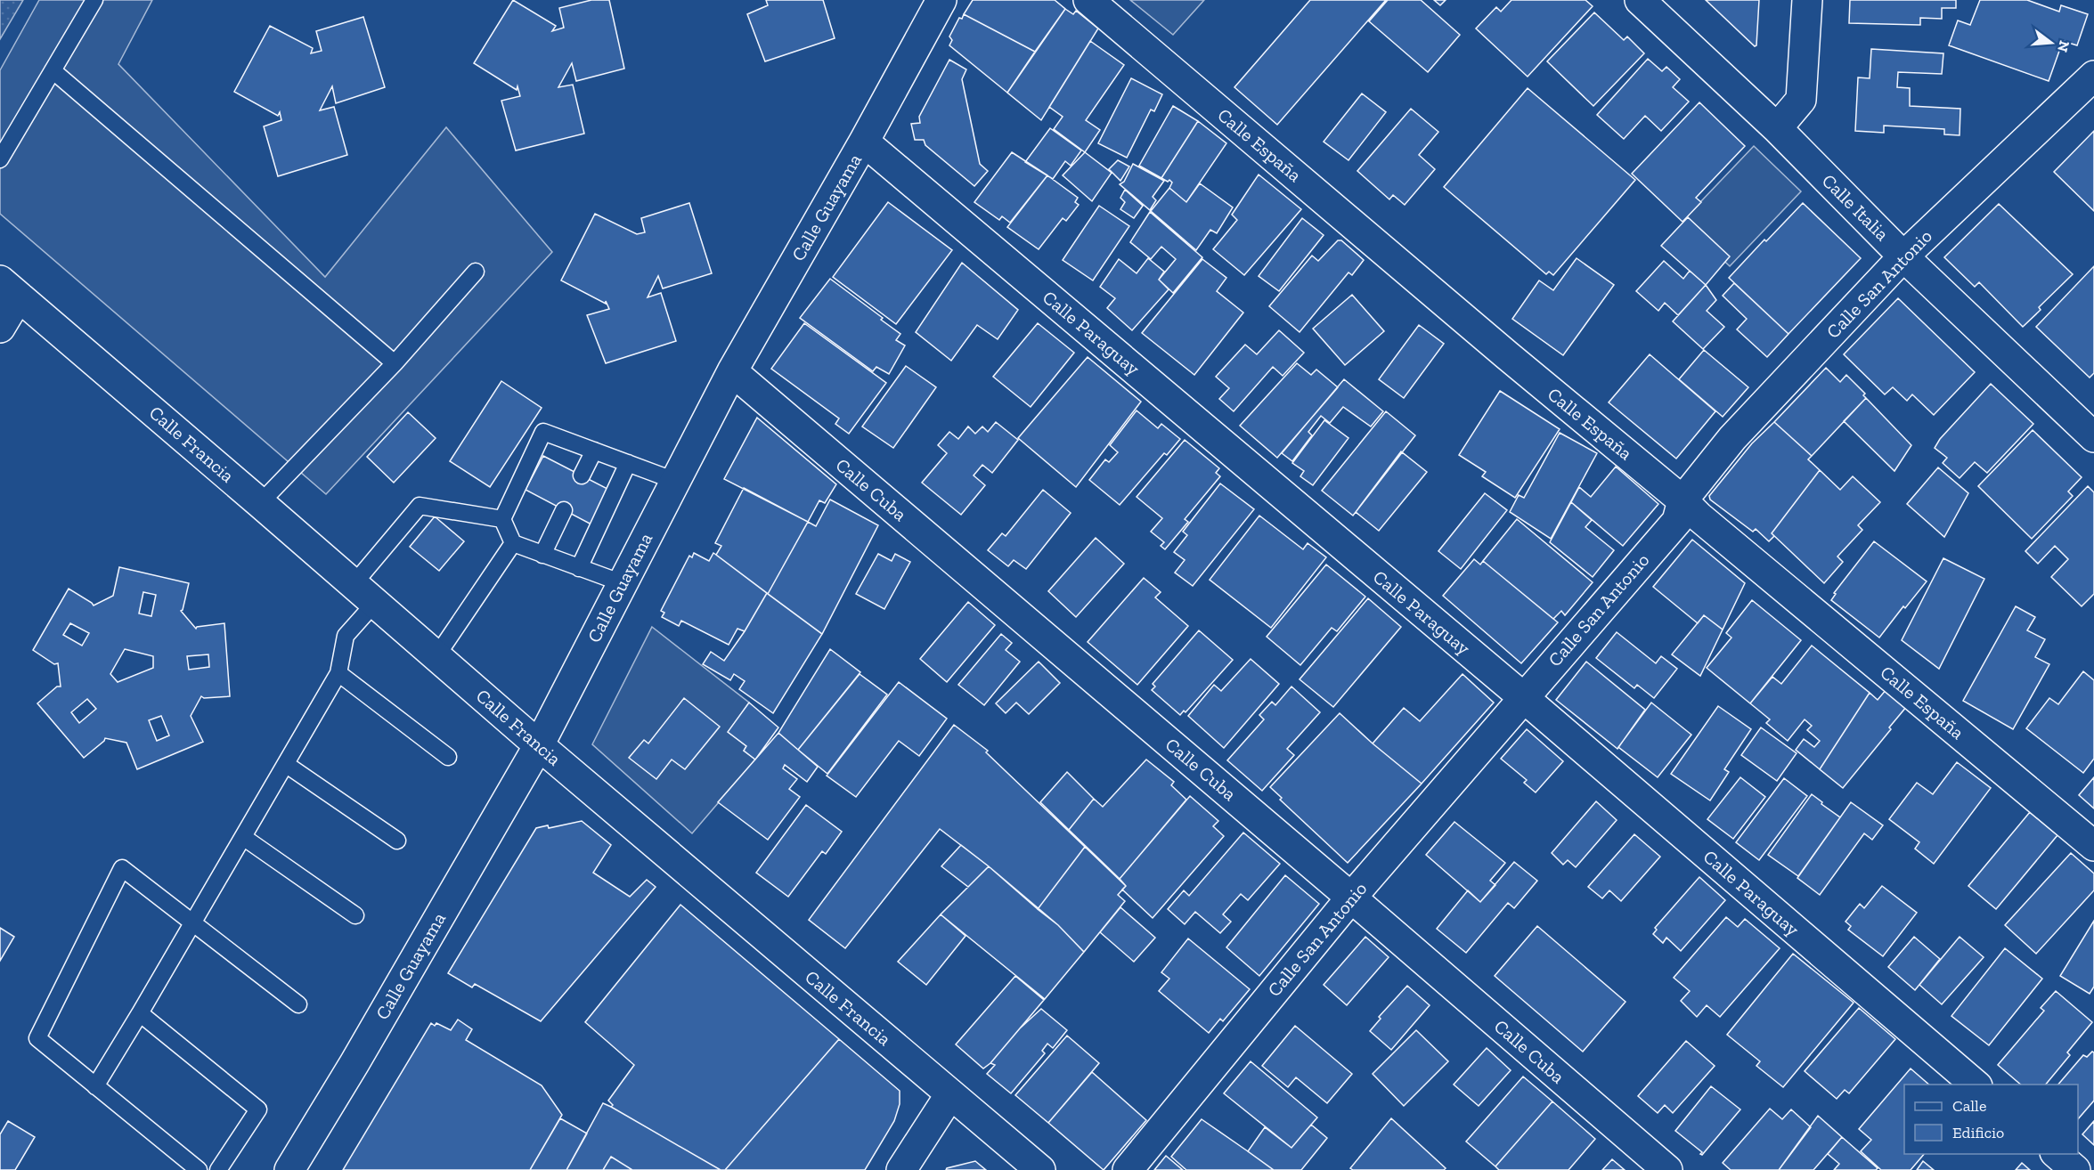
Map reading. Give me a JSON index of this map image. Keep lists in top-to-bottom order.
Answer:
{
  "streets": {
    "street": [
      "Calle España",
      "Calle Guayama",
      "Calle Italia",
      "Calle San Antonio",
      "Calle Paraguay",
      "Calle Francia",
      "Calle Cuba"
    ]
  },
  "crossings": [
    ["Calle España", "Calle San Antonio"],
    ["Calle Guayama", "Calle Paraguay"],
    ["Calle Guayama", "Calle Francia"],
    ["Calle Guayama", "Calle Cuba"],
    ["Calle Italia", "Calle San Antonio"],
    ["Calle San Antonio", "Calle Paraguay"],
    ["Calle San Antonio", "Calle Cuba"]
  ],
  "legend": ["Calle", "Edificio"],
  "north": "right"
}
